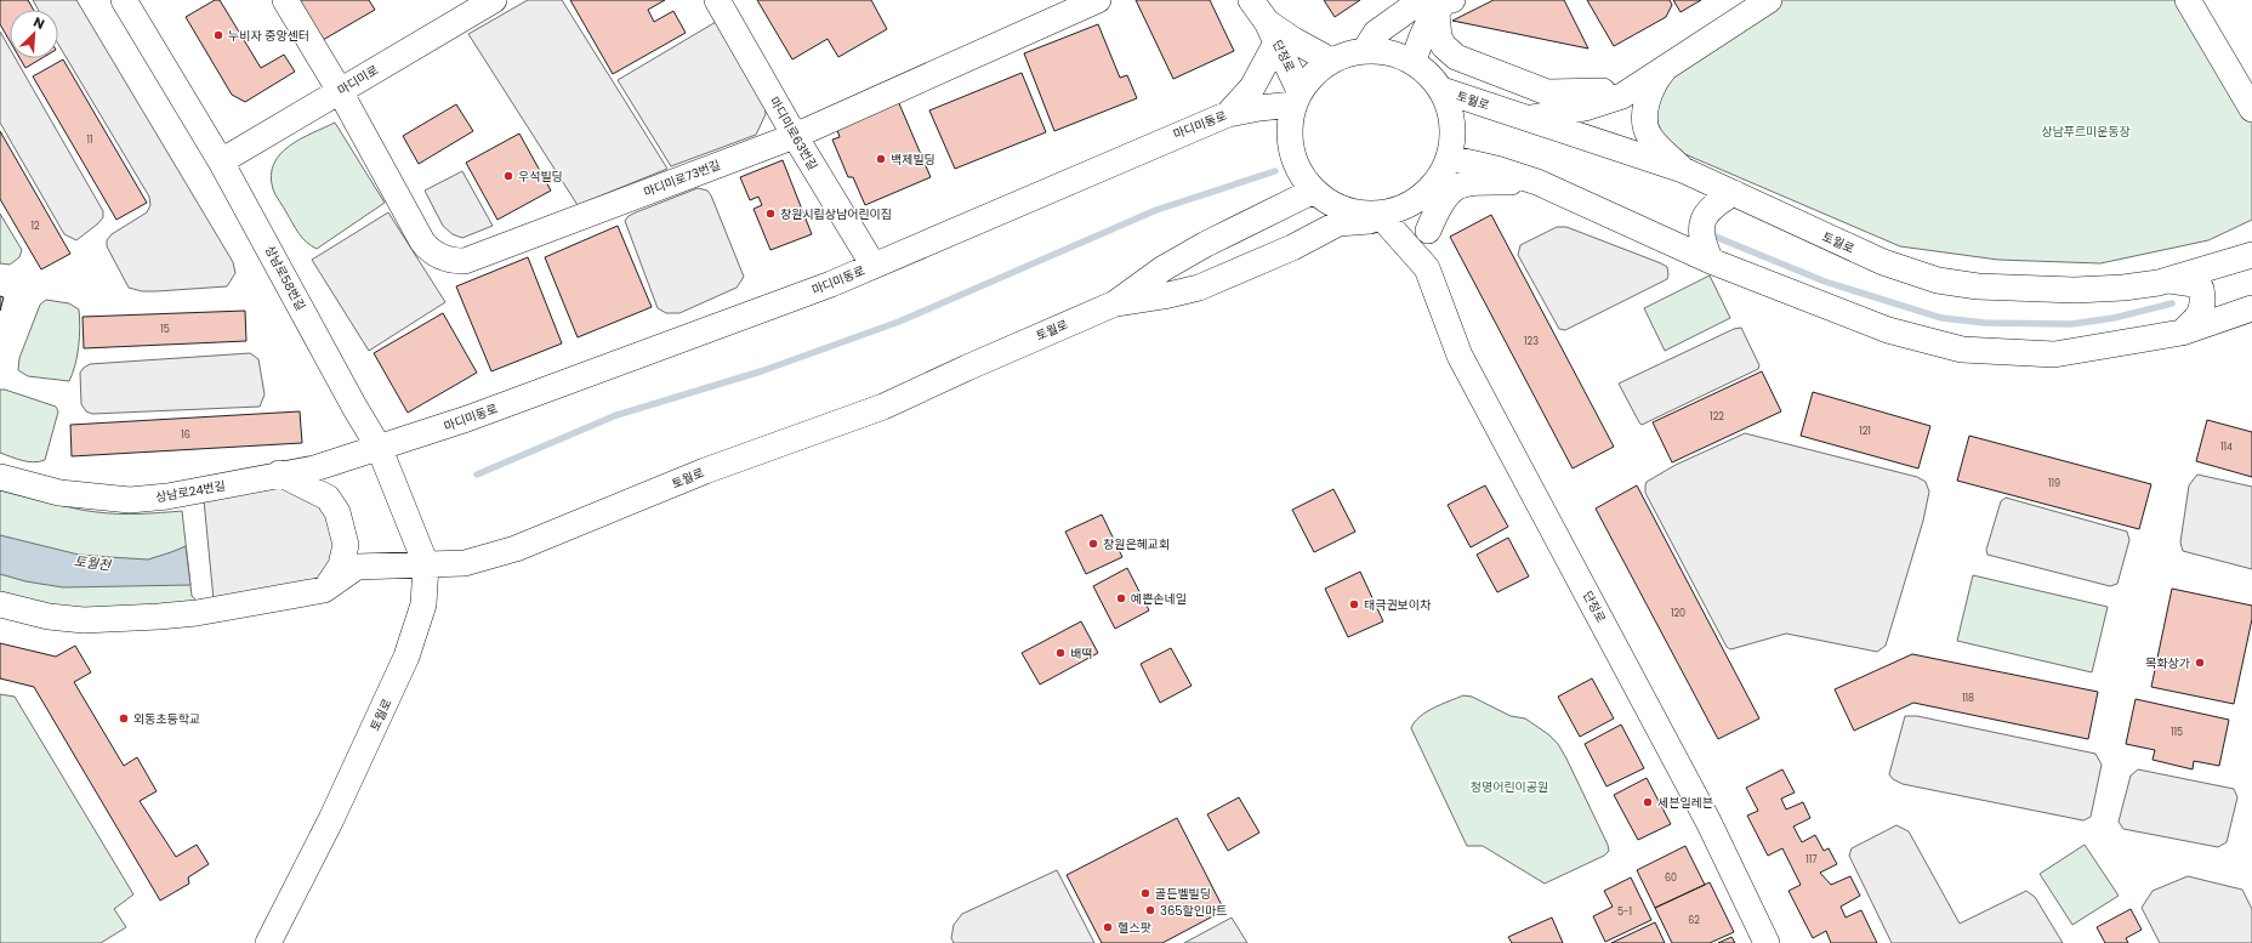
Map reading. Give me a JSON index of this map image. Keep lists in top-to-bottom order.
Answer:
{
  "streets": {
    "street": [
      "단정로",
      "마디미로",
      "토월로",
      "마디미동로",
      "마디미로63번길",
      "마디미로73번길",
      "상남로58번길",
      "상남로24번길"
    ]
  },
  "crossings": [
    ["단정로", "토월로"],
    ["단정로", "마디미동로"],
    ["마디미로", "마디미로73번길"],
    ["마디미로", "상남로58번길"],
    ["토월로", "마디미동로"],
    ["토월로", "상남로58번길"],
    ["마디미동로", "마디미로63번길"],
    ["마디미동로", "상남로58번길"],
    ["마디미동로", "상남로24번길"],
    ["마디미로63번길", "마디미로73번길"],
    ["상남로58번길", "상남로24번길"]
  ],
  "water": ["토월천"],
  "parks": ["상남푸르미운동장", "청명어린이공원"],
  "places": [
    "누비자 중앙센터",
    "백제빌딩",
    "우석빌딩",
    "창원시립상남어린이집",
    "창원은혜교회",
    "예쁜손네일",
    "태극권보이차",
    "배떡",
    "목화상가",
    "외동초등학교",
    "세븐일레븐",
    "골든벨빌딩",
    "365할인마트",
    "헬스팟"
  ],
  "house_numbers": [
    "11",
    "12",
    "15",
    "123",
    "122",
    "121",
    "16",
    "114",
    "119",
    "120",
    "118",
    "115",
    "117",
    "60",
    "5-1",
    "62"
  ],
  "north": "top right"
}
